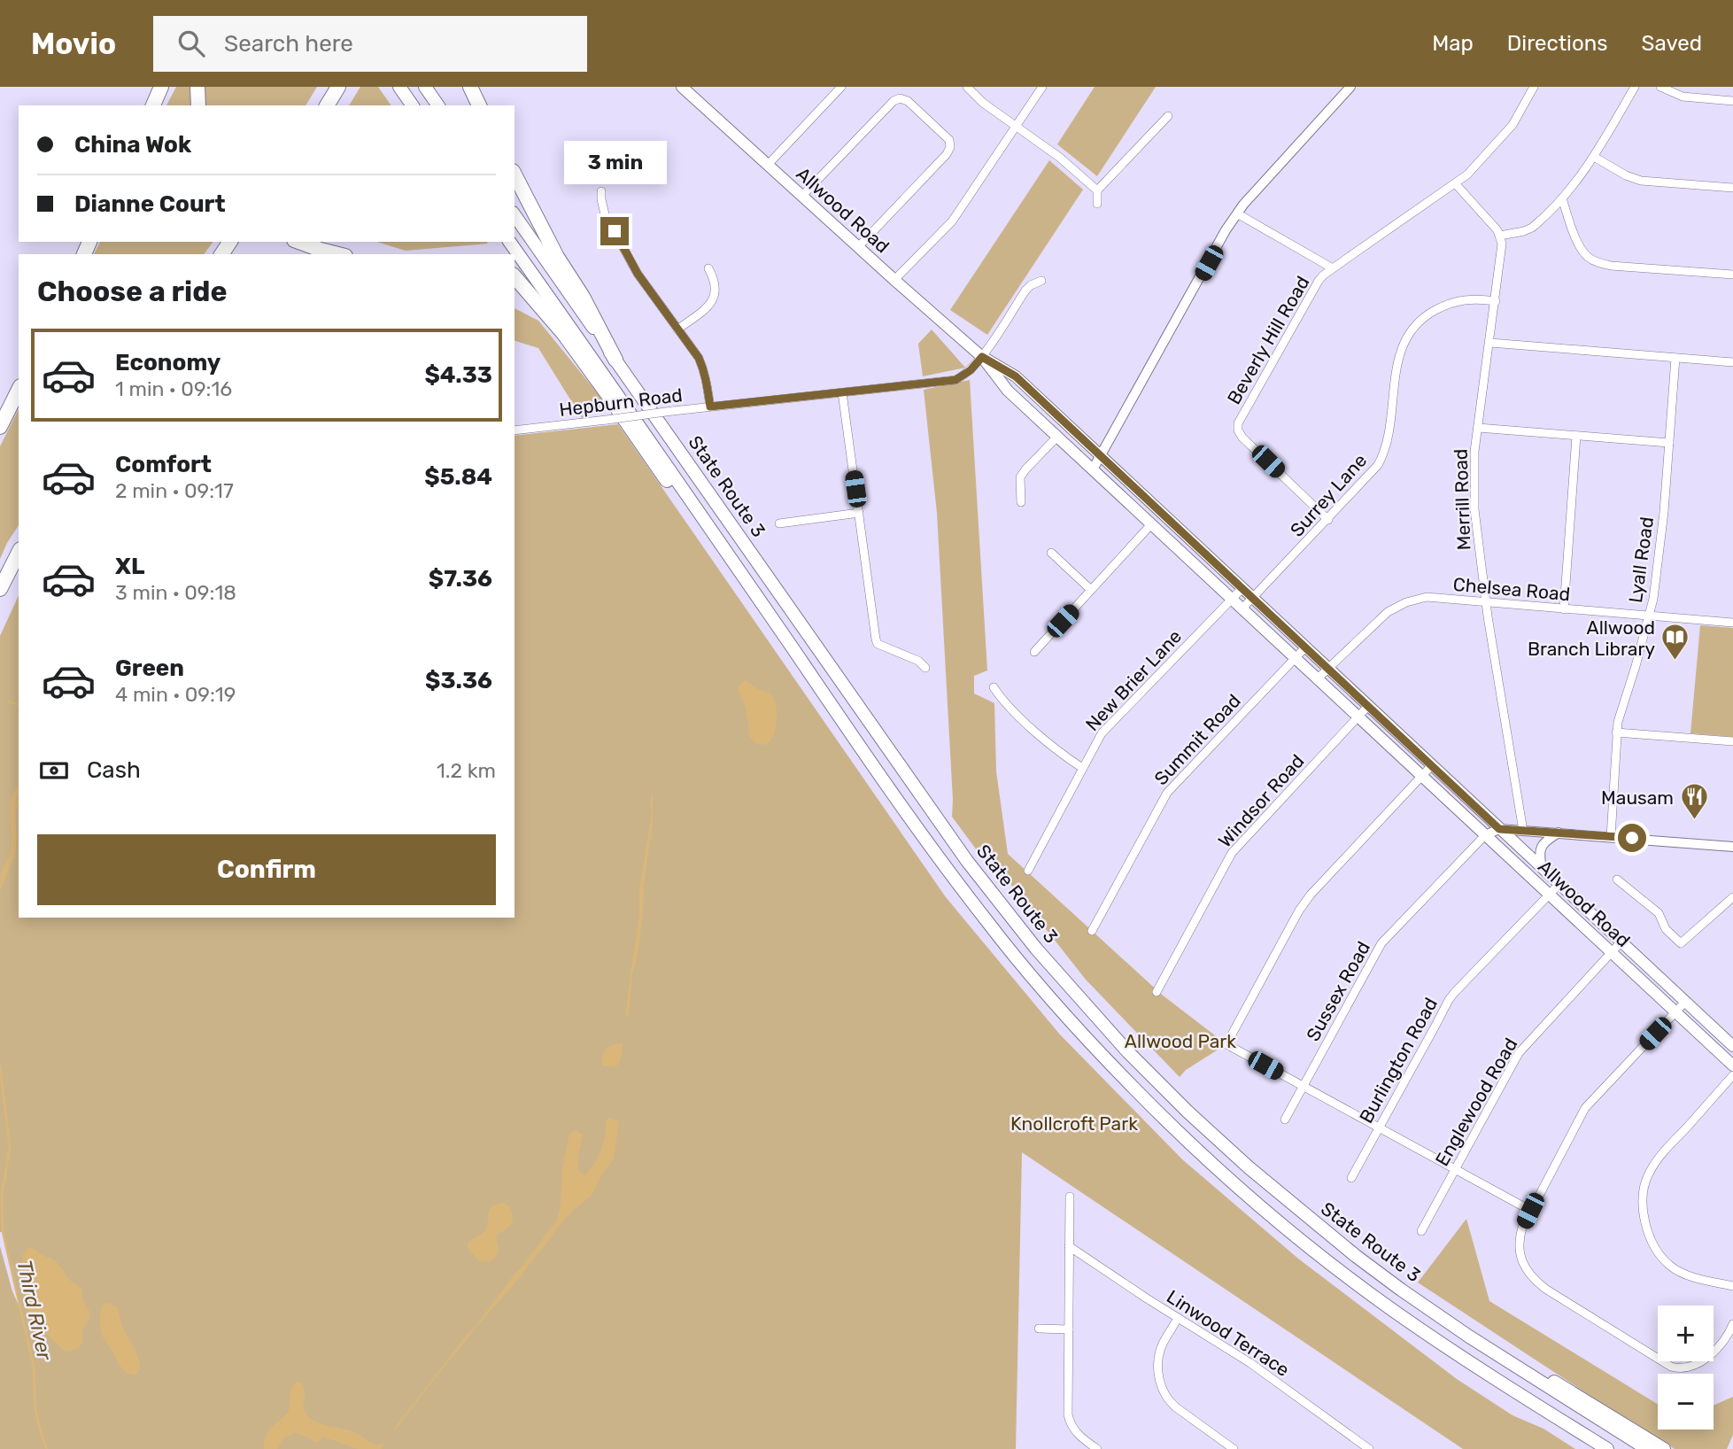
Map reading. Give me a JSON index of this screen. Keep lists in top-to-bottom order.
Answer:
{
  "streets": {
    "highway": ["State Route 3"],
    "main road": ["Allwood Road"],
    "street": [
      "Beverly Hill Road",
      "Hepburn Road",
      "Surrey Lane",
      "Merrill Road",
      "Lyall Road",
      "Chelsea Road",
      "New Brier Lane",
      "Summit Road",
      "Windsor Road",
      "Sussex Road",
      "Burlington Road",
      "Englewood Road",
      "Linwood Terrace"
    ]
  },
  "crossings": [
    ["Allwood Road", "Hepburn Road"],
    ["Allwood Road", "Surrey Lane"],
    ["Allwood Road", "Chelsea Road"],
    ["Allwood Road", "New Brier Lane"],
    ["Allwood Road", "Summit Road"],
    ["Allwood Road", "Windsor Road"],
    ["Allwood Road", "Sussex Road"],
    ["Allwood Road", "Burlington Road"],
    ["Allwood Road", "Englewood Road"],
    ["Beverly Hill Road", "Surrey Lane"],
    ["Surrey Lane", "Merrill Road"],
    ["Merrill Road", "Chelsea Road"],
    ["Lyall Road", "Chelsea Road"]
  ],
  "water": ["Third River"],
  "parks": ["Allwood Park", "Knollcroft Park"],
  "places": {
    "library": ["Allwood Branch Library"],
    "restaurant": ["Mausam"]
  },
  "page": {
    "header": "Movio",
    "search": "Search here",
    "nav": ["Map", "Directions", "Saved"],
    "banner": ["China Wok", "Dianne Court"],
    "bubble": "3 min",
    "heading": "Choose a ride",
    "list": [
      {
        "name": "Economy",
        "note": "1 min · 09:16",
        "value": "$4.33"
      },
      {
        "name": "Comfort",
        "note": "2 min · 09:17",
        "value": "$5.84"
      },
      {
        "name": "XL",
        "note": "3 min · 09:18",
        "value": "$7.36"
      },
      {
        "name": "Green",
        "note": "4 min · 09:19",
        "value": "$3.36"
      }
    ],
    "pay": ["Cash", "1.2 km"],
    "buttons": "Confirm",
    "map_buttons": ["+", "−"]
  }
}
